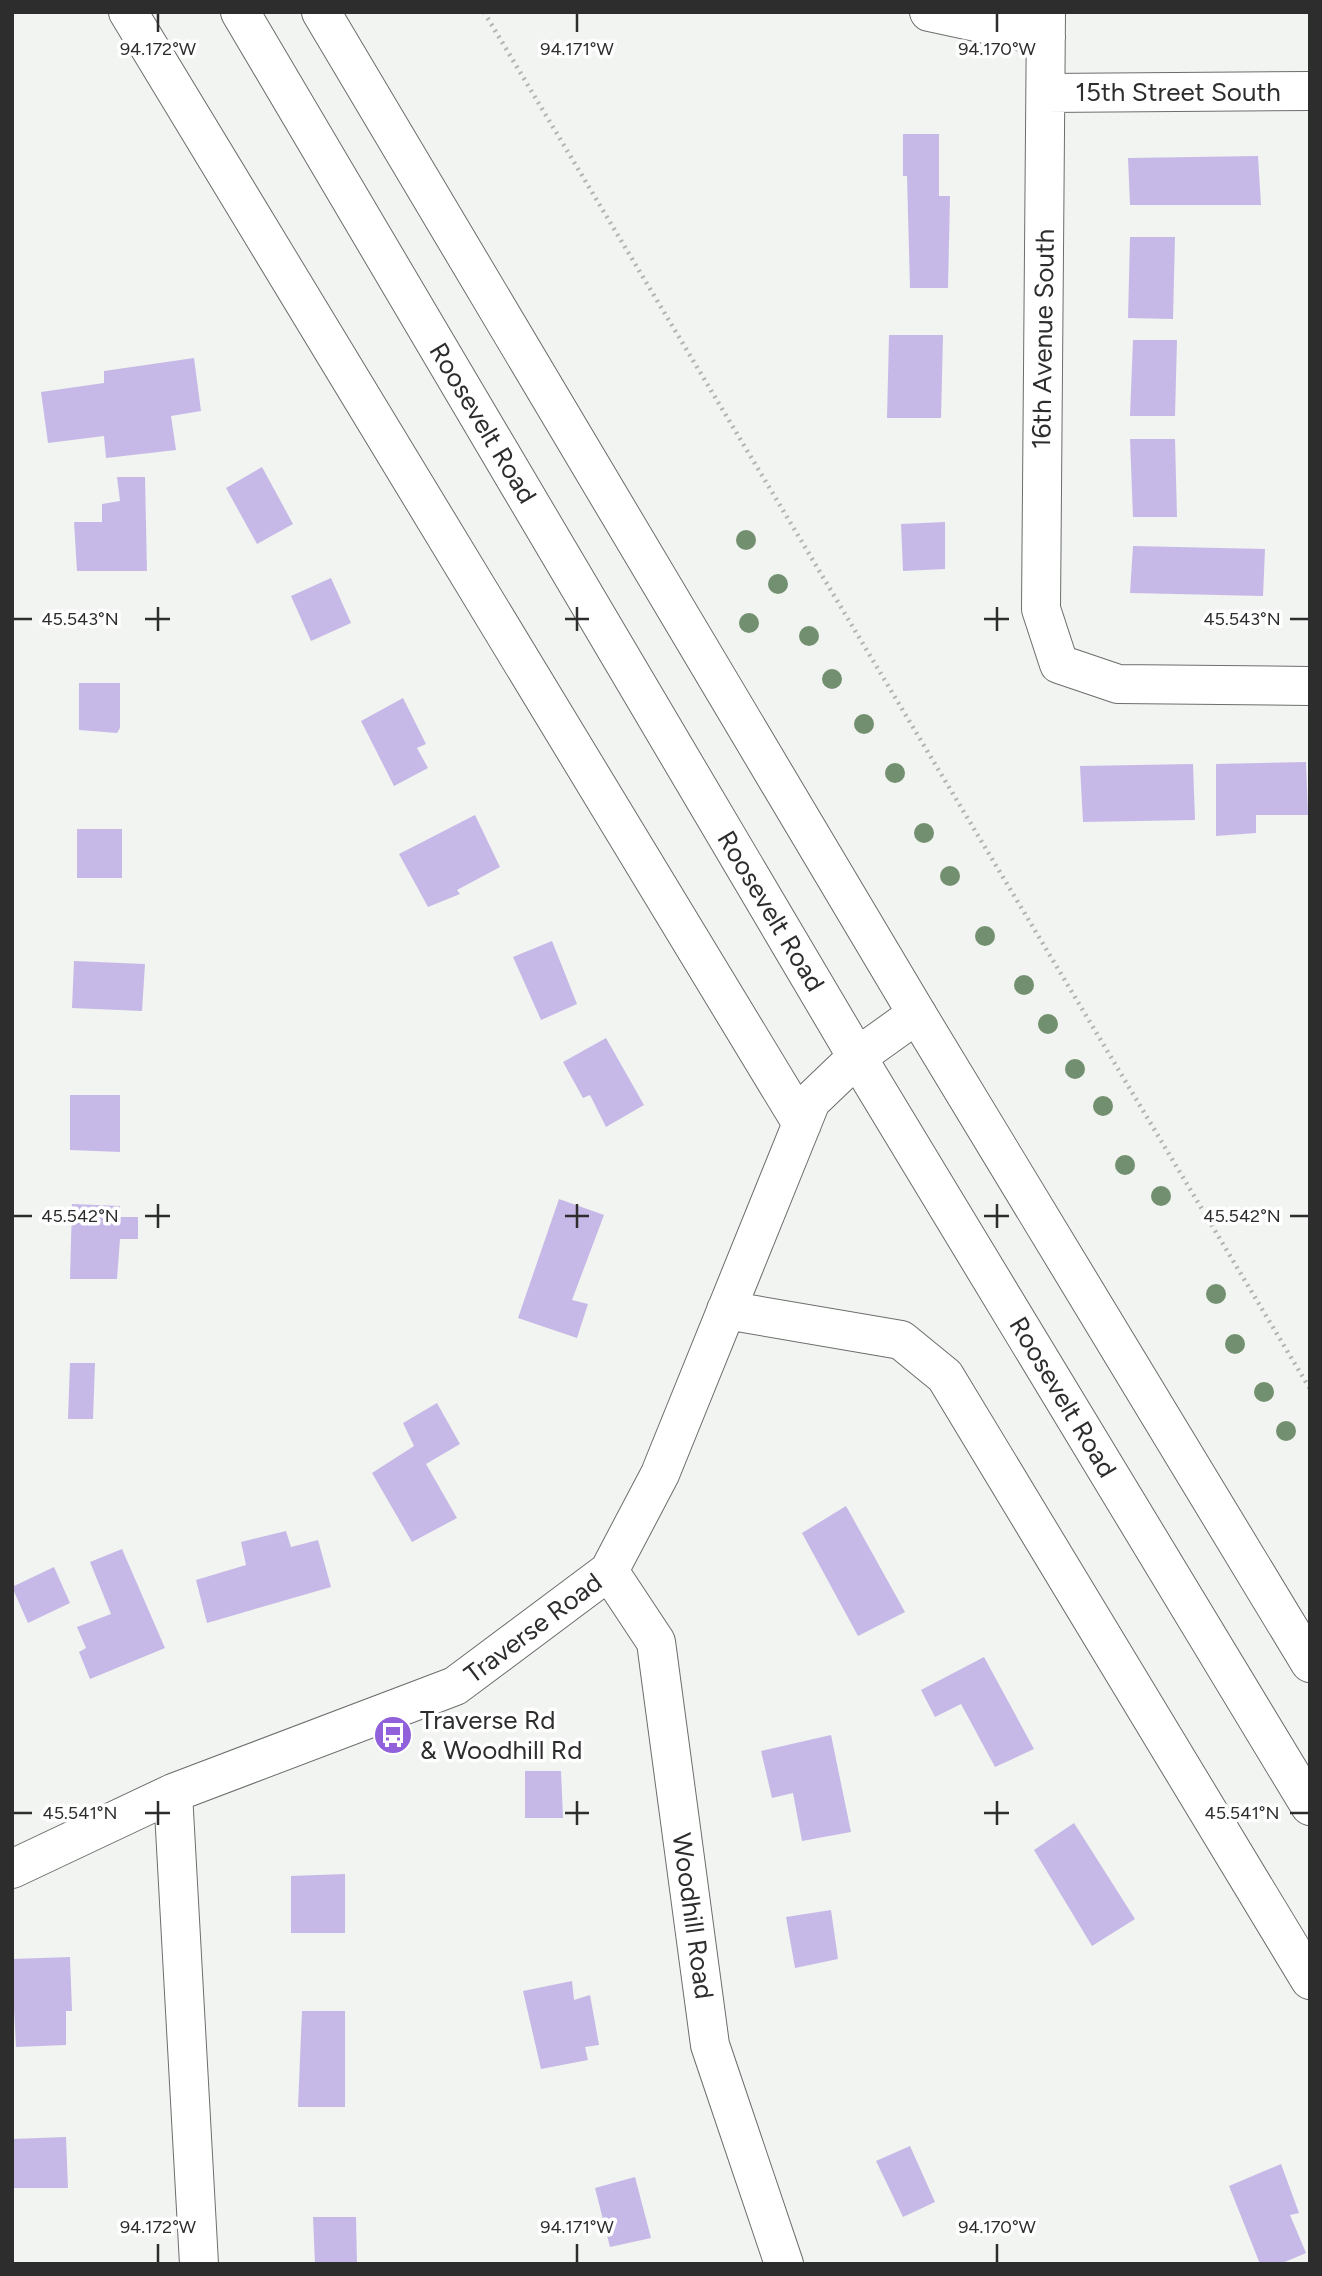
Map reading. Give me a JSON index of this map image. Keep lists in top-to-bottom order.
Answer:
{
  "streets": {
    "street": [
      "15th Street South",
      "16th Avenue South",
      "Roosevelt Road",
      "Traverse Road",
      "Woodhill Road"
    ]
  },
  "crossings": [
    ["15th Street South", "16th Avenue South"],
    ["Roosevelt Road", "Traverse Road"],
    ["Traverse Road", "Woodhill Road"]
  ],
  "places": {
    "bus stop": ["Traverse Rd & Woodhill Rd"]
  },
  "coordinates": [
    "94.172°W",
    "94.171°W",
    "94.170°W",
    "45.543°N",
    "45.542°N",
    "45.541°N"
  ]
}
